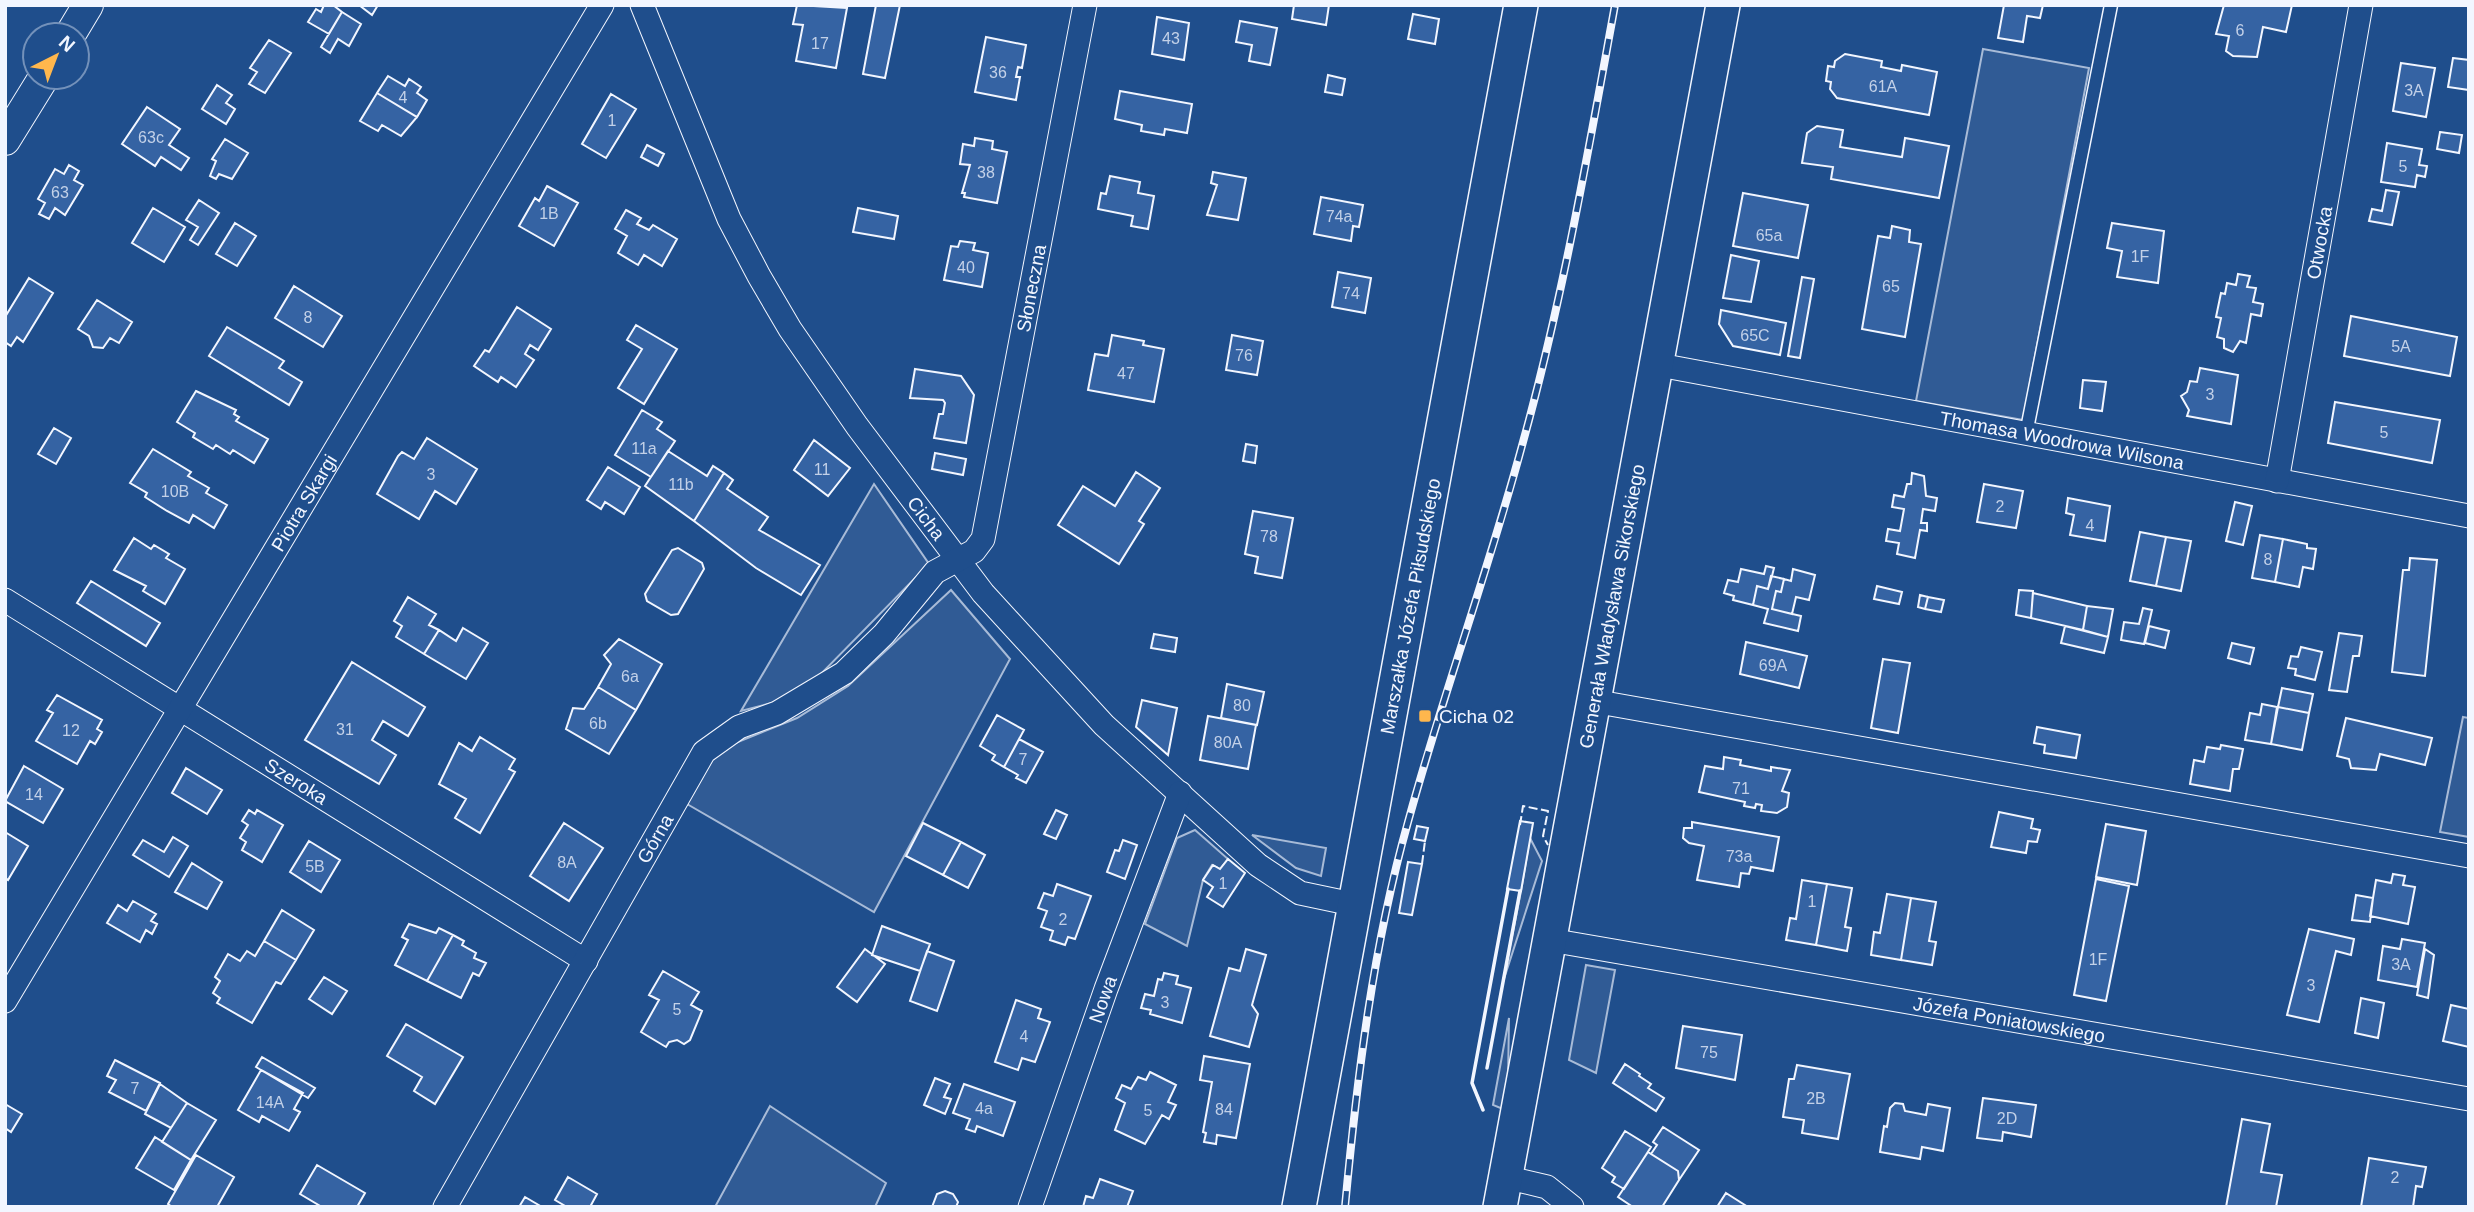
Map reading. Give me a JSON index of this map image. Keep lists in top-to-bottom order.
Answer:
{
  "streets": {
    "main road": ["Marszałka Józefa Piłsudskiego", "Generała Władysława Sikorskiego"],
    "street": [
      "Otwocka",
      "Słoneczna",
      "Thomasa Woodrowa Wilsona",
      "Piotra Skargi",
      "Cicha",
      "Szeroka",
      "Górna",
      "Nowa",
      "Józefa Poniatowskiego"
    ]
  },
  "crossings": [
    ["Otwocka", "Thomasa Woodrowa Wilsona"],
    ["Słoneczna", "Cicha"],
    ["Słoneczna", "Górna"],
    ["Thomasa Woodrowa Wilsona", "Generała Władysława Sikorskiego"],
    ["Piotra Skargi", "Szeroka"],
    ["Cicha", "Marszałka Józefa Piłsudskiego"],
    ["Cicha", "Górna"],
    ["Cicha", "Nowa"],
    ["Generała Władysława Sikorskiego", "Józefa Poniatowskiego"],
    ["Szeroka", "Górna"]
  ],
  "places": {
    "transit": ["Cicha 02"]
  },
  "house_numbers": [
    "6",
    "43",
    "17",
    "36",
    "61A",
    "3A",
    "4",
    "1",
    "63c",
    "5",
    "38",
    "63",
    "1B",
    "74a",
    "65a",
    "1F",
    "40",
    "65",
    "74",
    "8",
    "65C",
    "5A",
    "76",
    "47",
    "3",
    "5",
    "11a",
    "11",
    "3",
    "11b",
    "10B",
    "2",
    "4",
    "78",
    "8",
    "69A",
    "6a",
    "80",
    "6b",
    "31",
    "12",
    "80A",
    "7",
    "71",
    "14",
    "73a",
    "8A",
    "5B",
    "1",
    "1",
    "2",
    "1F",
    "3A",
    "3",
    "3",
    "5",
    "4",
    "75",
    "7",
    "2B",
    "14A",
    "4a",
    "84",
    "5",
    "2D",
    "2"
  ],
  "north": "top right"
}
